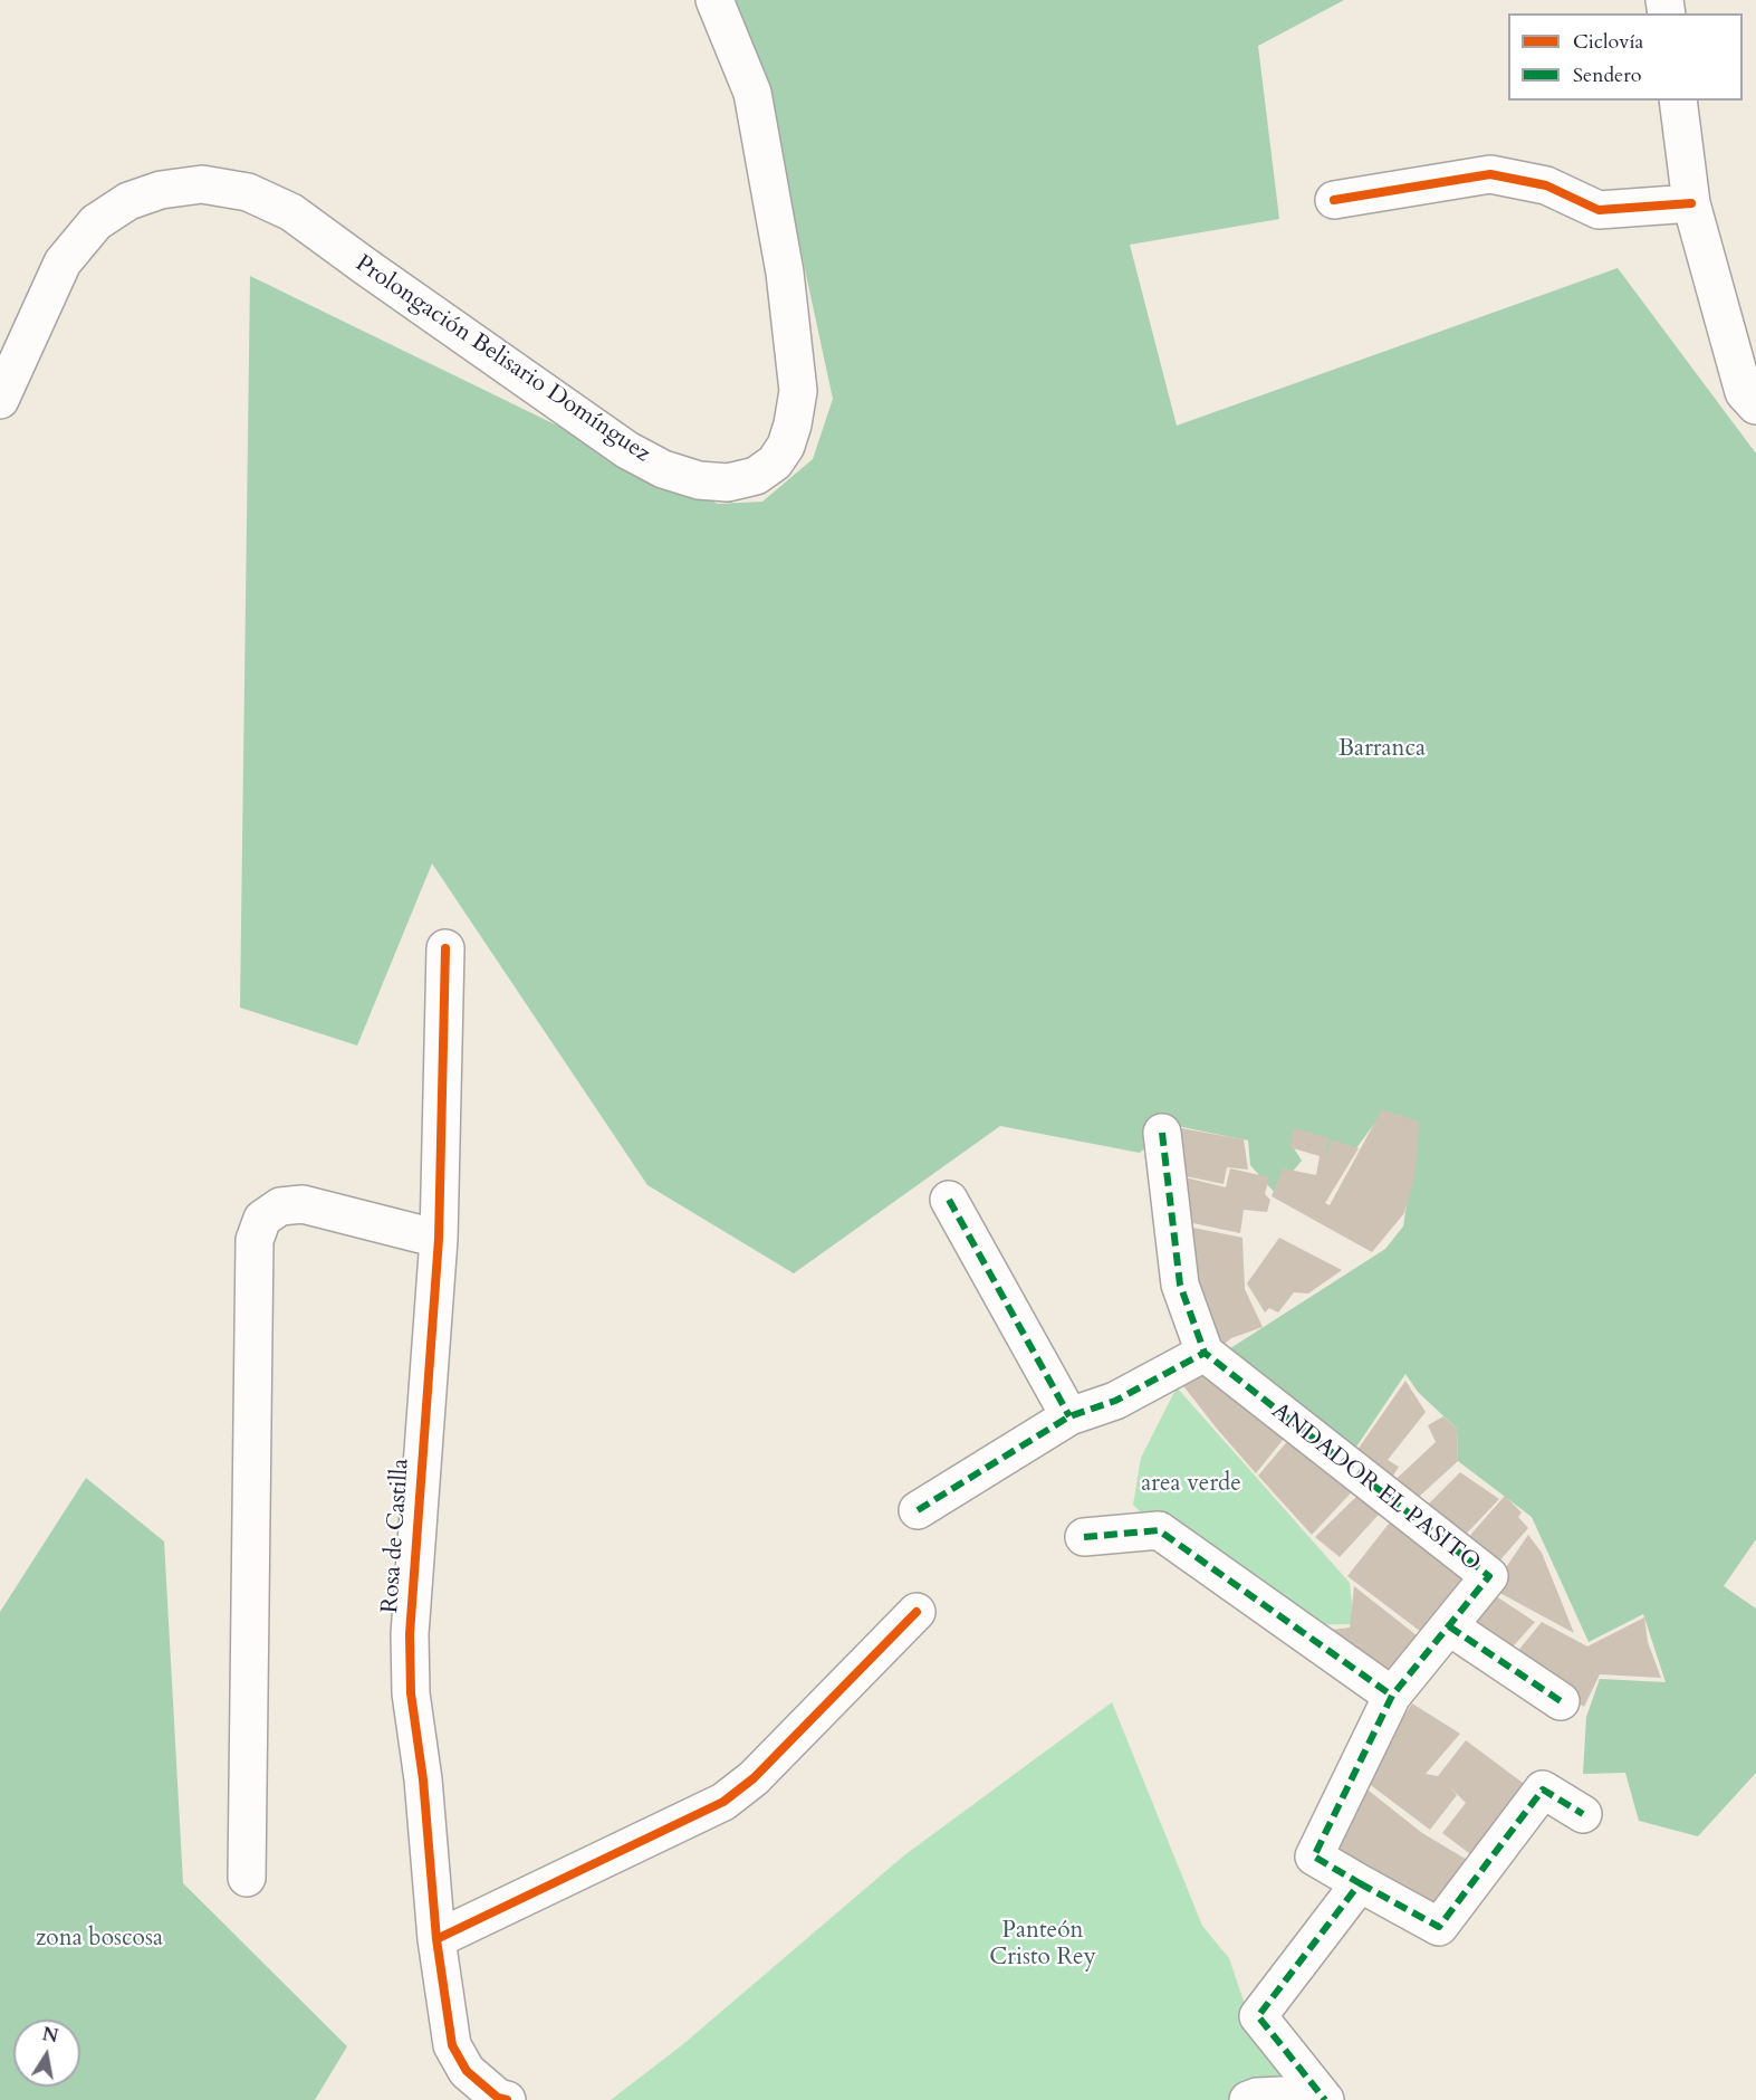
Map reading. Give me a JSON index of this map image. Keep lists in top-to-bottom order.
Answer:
{
  "streets": {
    "street": ["Prolongación Belisario Domínguez", "ANDADOR EL PASITO", "Rosa de Castilla"]
  },
  "parks": [
    "Barranca",
    "area verde",
    "Panteón Cristo Rey",
    "zona boscosa"
  ],
  "legend": ["Ciclovía", "Sendero"],
  "north": "top"
}
